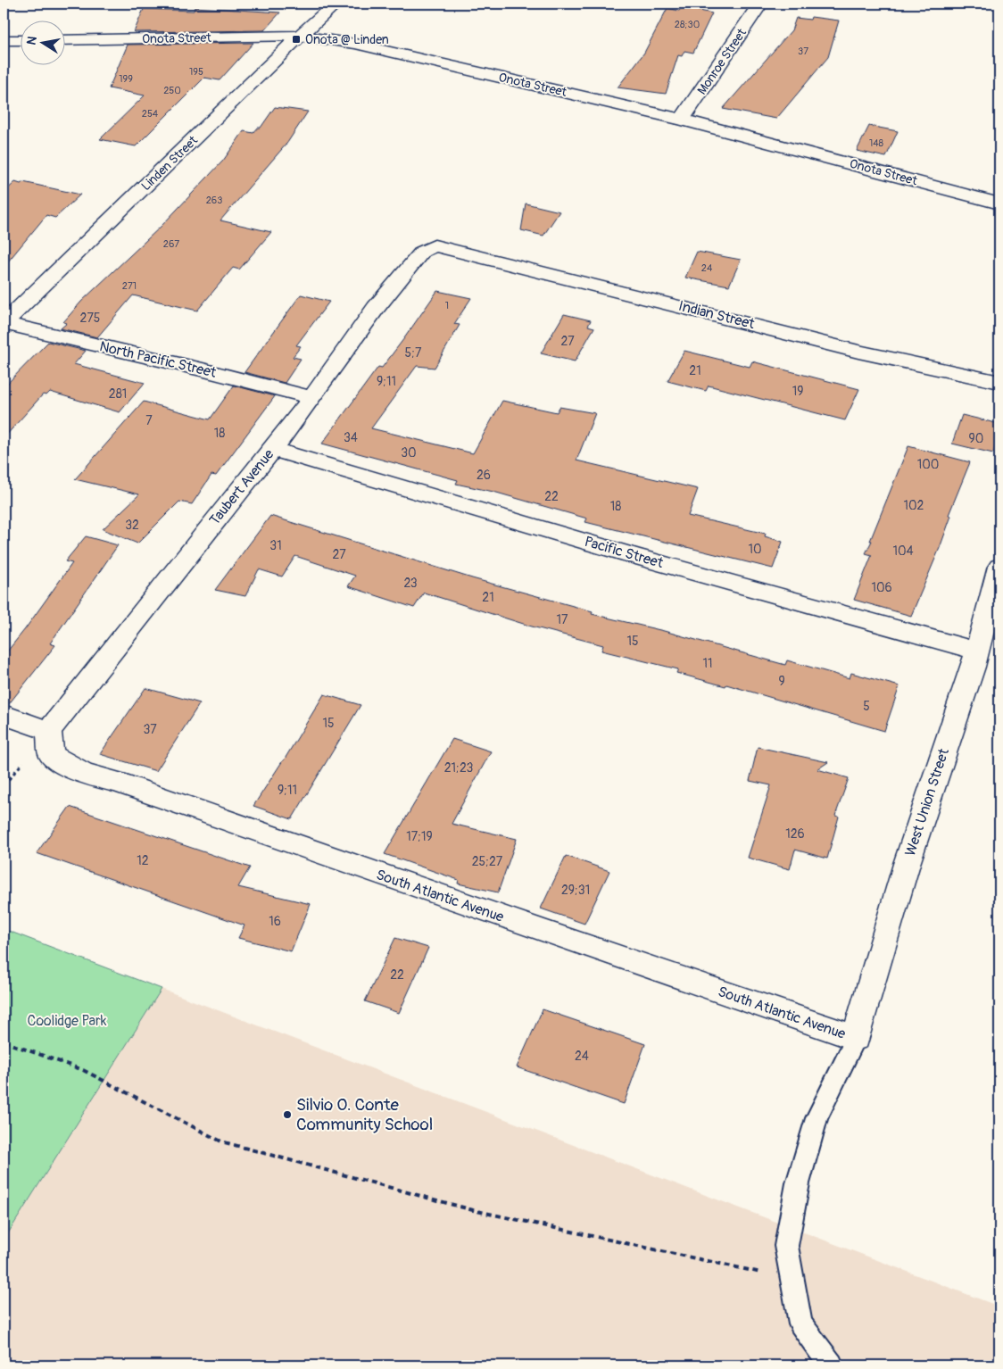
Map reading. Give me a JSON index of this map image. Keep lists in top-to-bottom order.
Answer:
{
  "streets": {
    "street": [
      "Onota Street",
      "Monroe Street",
      "Linden Street",
      "Indian Street",
      "North Pacific Street",
      "Taubert Avenue",
      "Pacific Street",
      "West Union Street",
      "South Atlantic Avenue"
    ]
  },
  "crossings": [
    ["Onota Street", "Monroe Street"],
    ["Onota Street", "Linden Street"],
    ["Linden Street", "North Pacific Street"],
    ["Indian Street", "Taubert Avenue"],
    ["North Pacific Street", "Taubert Avenue"],
    ["Taubert Avenue", "Pacific Street"],
    ["Taubert Avenue", "South Atlantic Avenue"],
    ["Pacific Street", "West Union Street"],
    ["West Union Street", "South Atlantic Avenue"]
  ],
  "parks": ["Coolidge Park"],
  "places": {
    "transit": ["Onota @ Linden"],
    "other": ["Silvio O. Conte Community School"]
  },
  "house_numbers": [
    "28;30",
    "37",
    "195",
    "199",
    "250",
    "254",
    "148",
    "263",
    "267",
    "24",
    "271",
    "1",
    "275",
    "27",
    "5;7",
    "21",
    "9;11",
    "19",
    "281",
    "7",
    "18",
    "34",
    "90",
    "30",
    "100",
    "26",
    "22",
    "102",
    "18",
    "32",
    "31",
    "10",
    "104",
    "27",
    "23",
    "106",
    "21",
    "17",
    "15",
    "11",
    "9",
    "5",
    "15",
    "37",
    "21;23",
    "9;11",
    "126",
    "17;19",
    "12",
    "25;27",
    "29;31",
    "16",
    "22",
    "24"
  ],
  "north": "left"
}
